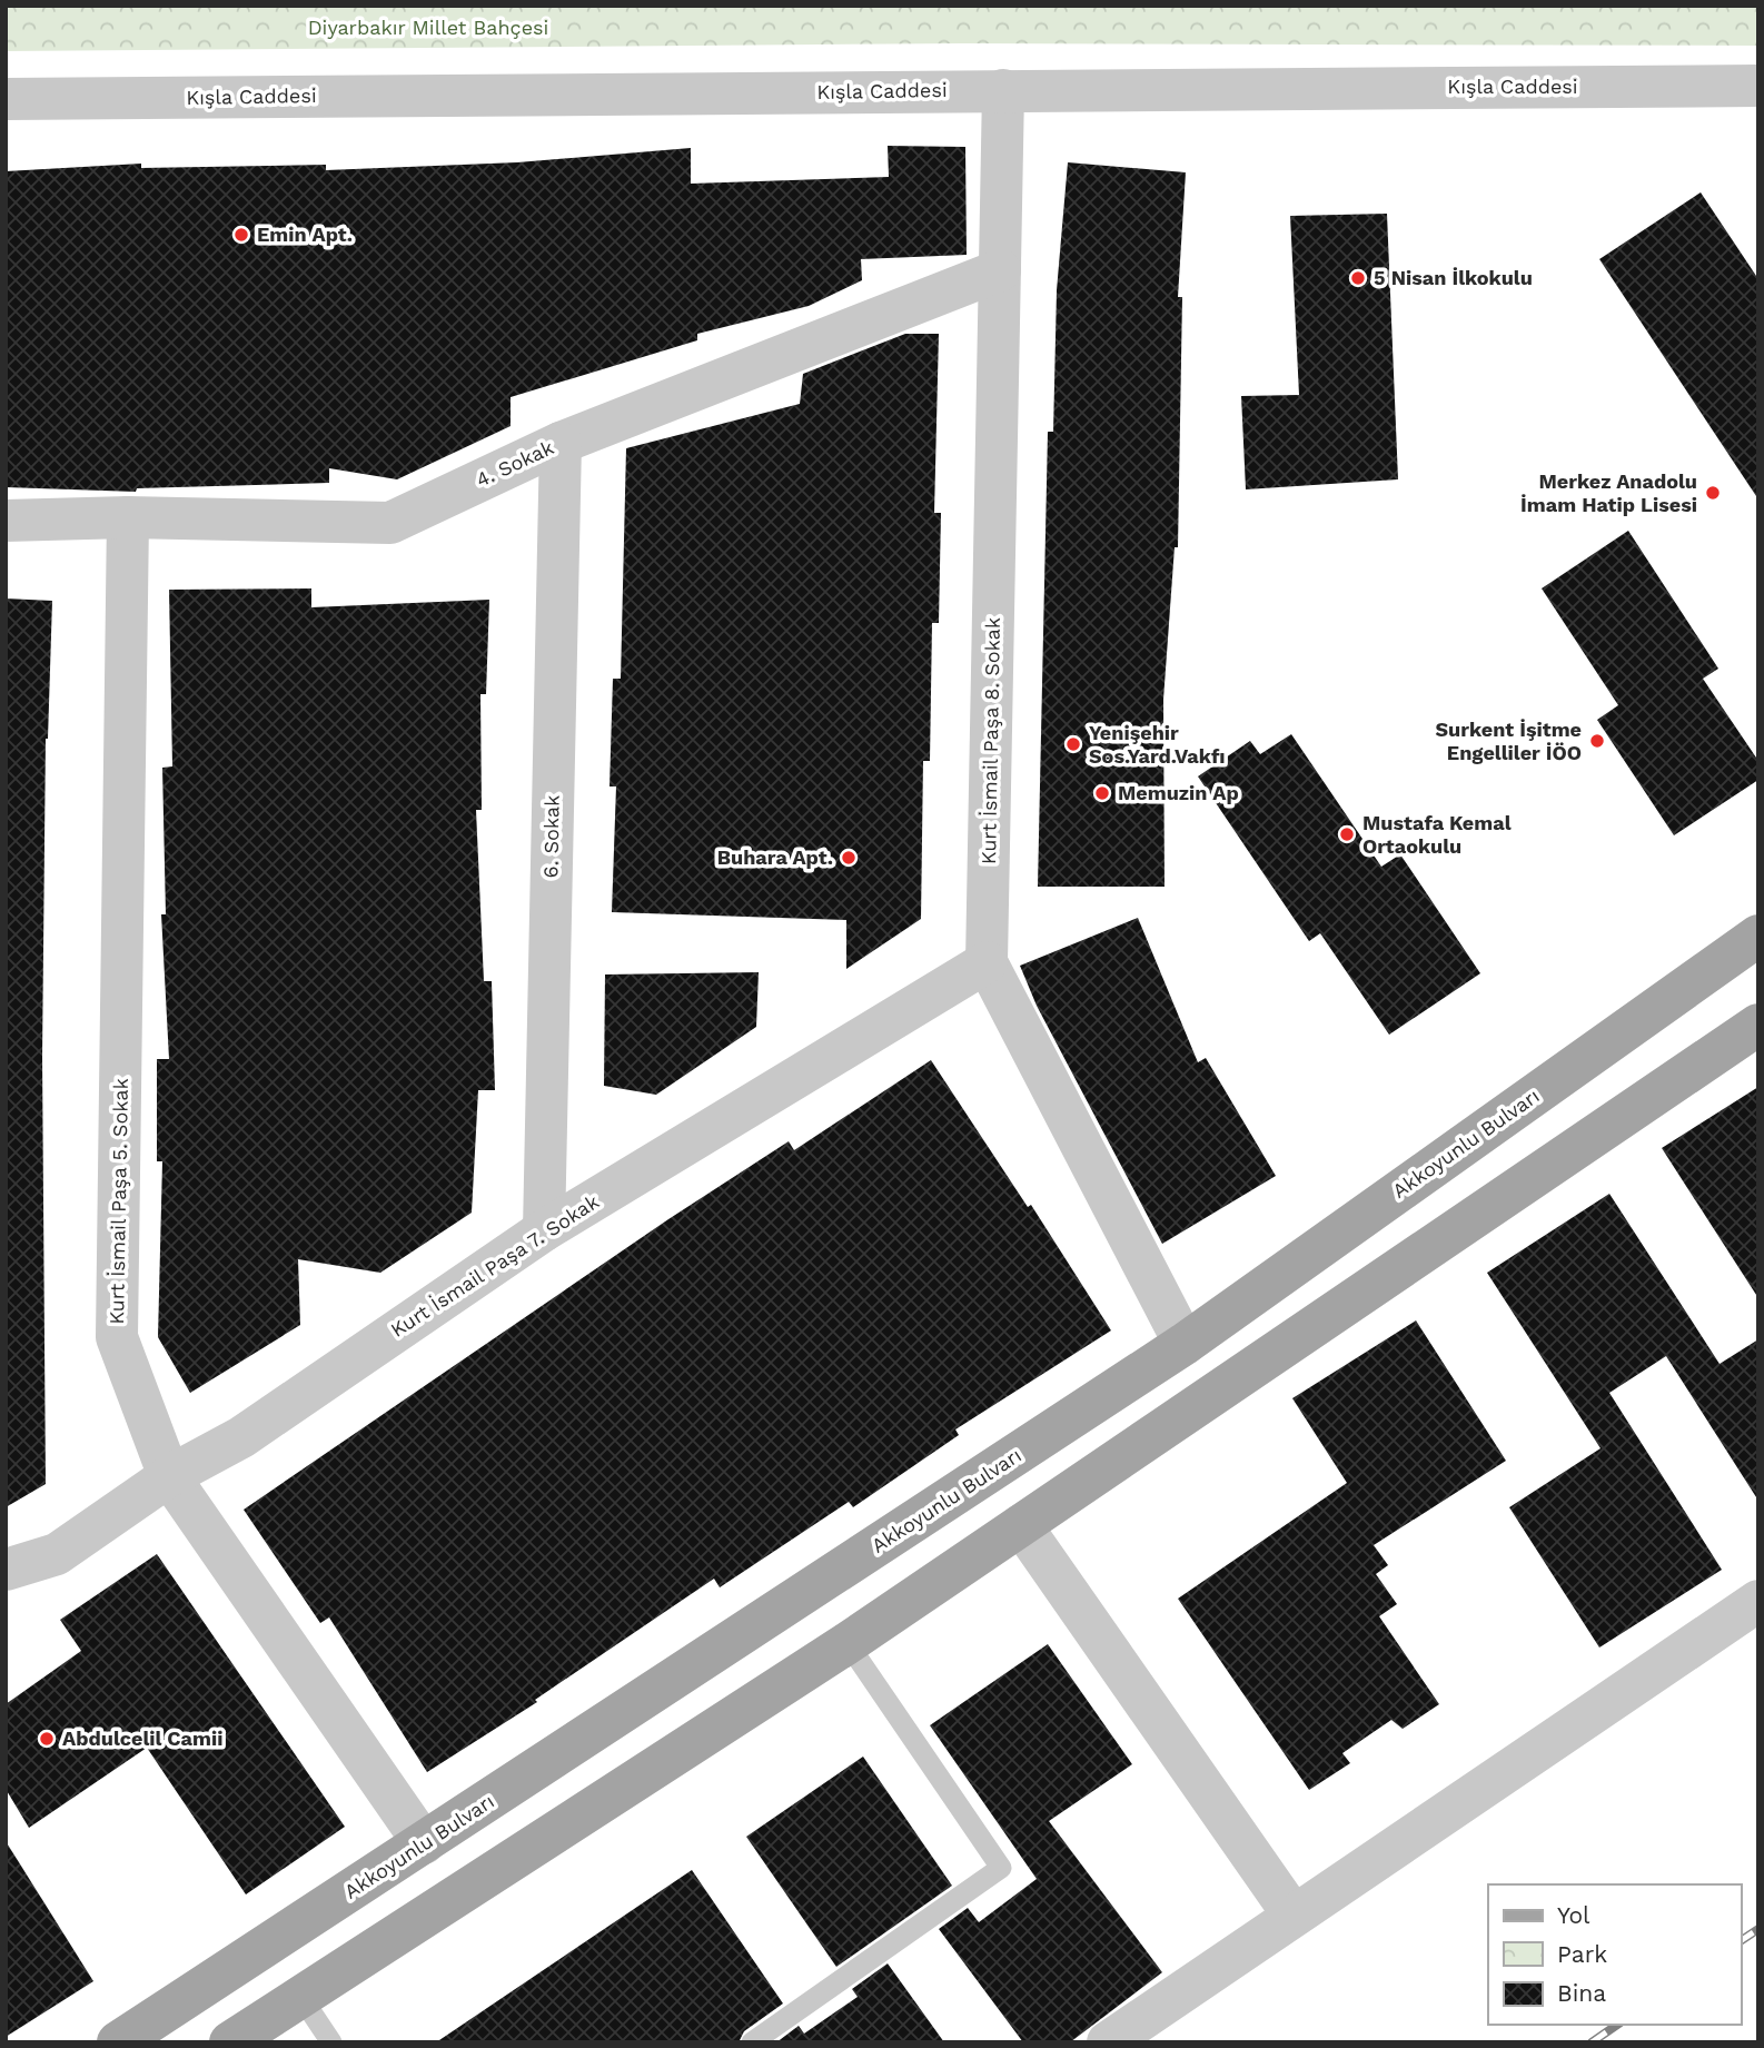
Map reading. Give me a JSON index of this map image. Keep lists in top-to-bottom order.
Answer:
{
  "streets": {
    "main road": ["Akkoyunlu Bulvarı"],
    "street": [
      "Kışla Caddesi",
      "4. Sokak",
      "Kurt İsmail Paşa 8. Sokak",
      "6. Sokak",
      "Kurt İsmail Paşa 5. Sokak",
      "Kurt İsmail Paşa 7. Sokak"
    ]
  },
  "crossings": [
    ["Kışla Caddesi", "Kurt İsmail Paşa 8. Sokak"],
    ["4. Sokak", "Kurt İsmail Paşa 8. Sokak"],
    ["4. Sokak", "6. Sokak"],
    ["4. Sokak", "Kurt İsmail Paşa 5. Sokak"],
    ["Kurt İsmail Paşa 8. Sokak", "Akkoyunlu Bulvarı"],
    ["Kurt İsmail Paşa 8. Sokak", "Kurt İsmail Paşa 7. Sokak"],
    ["6. Sokak", "Kurt İsmail Paşa 7. Sokak"],
    ["Akkoyunlu Bulvarı", "Kurt İsmail Paşa 5. Sokak"],
    ["Kurt İsmail Paşa 5. Sokak", "Kurt İsmail Paşa 7. Sokak"]
  ],
  "parks": ["Diyarbakır Millet Bahçesi"],
  "places": [
    "Emin Apt.",
    "5 Nisan İlkokulu",
    "Merkez Anadolu İmam Hatip Lisesi",
    "Surkent İşitme Engelliler İÖO",
    "Yenişehir Sos.Yard.Vakfı",
    "Memuzin Ap",
    "Mustafa Kemal Ortaokulu",
    "Buhara Apt.",
    "Abdulcelil Camii"
  ],
  "legend": ["Yol", "Park", "Bina"]
}
